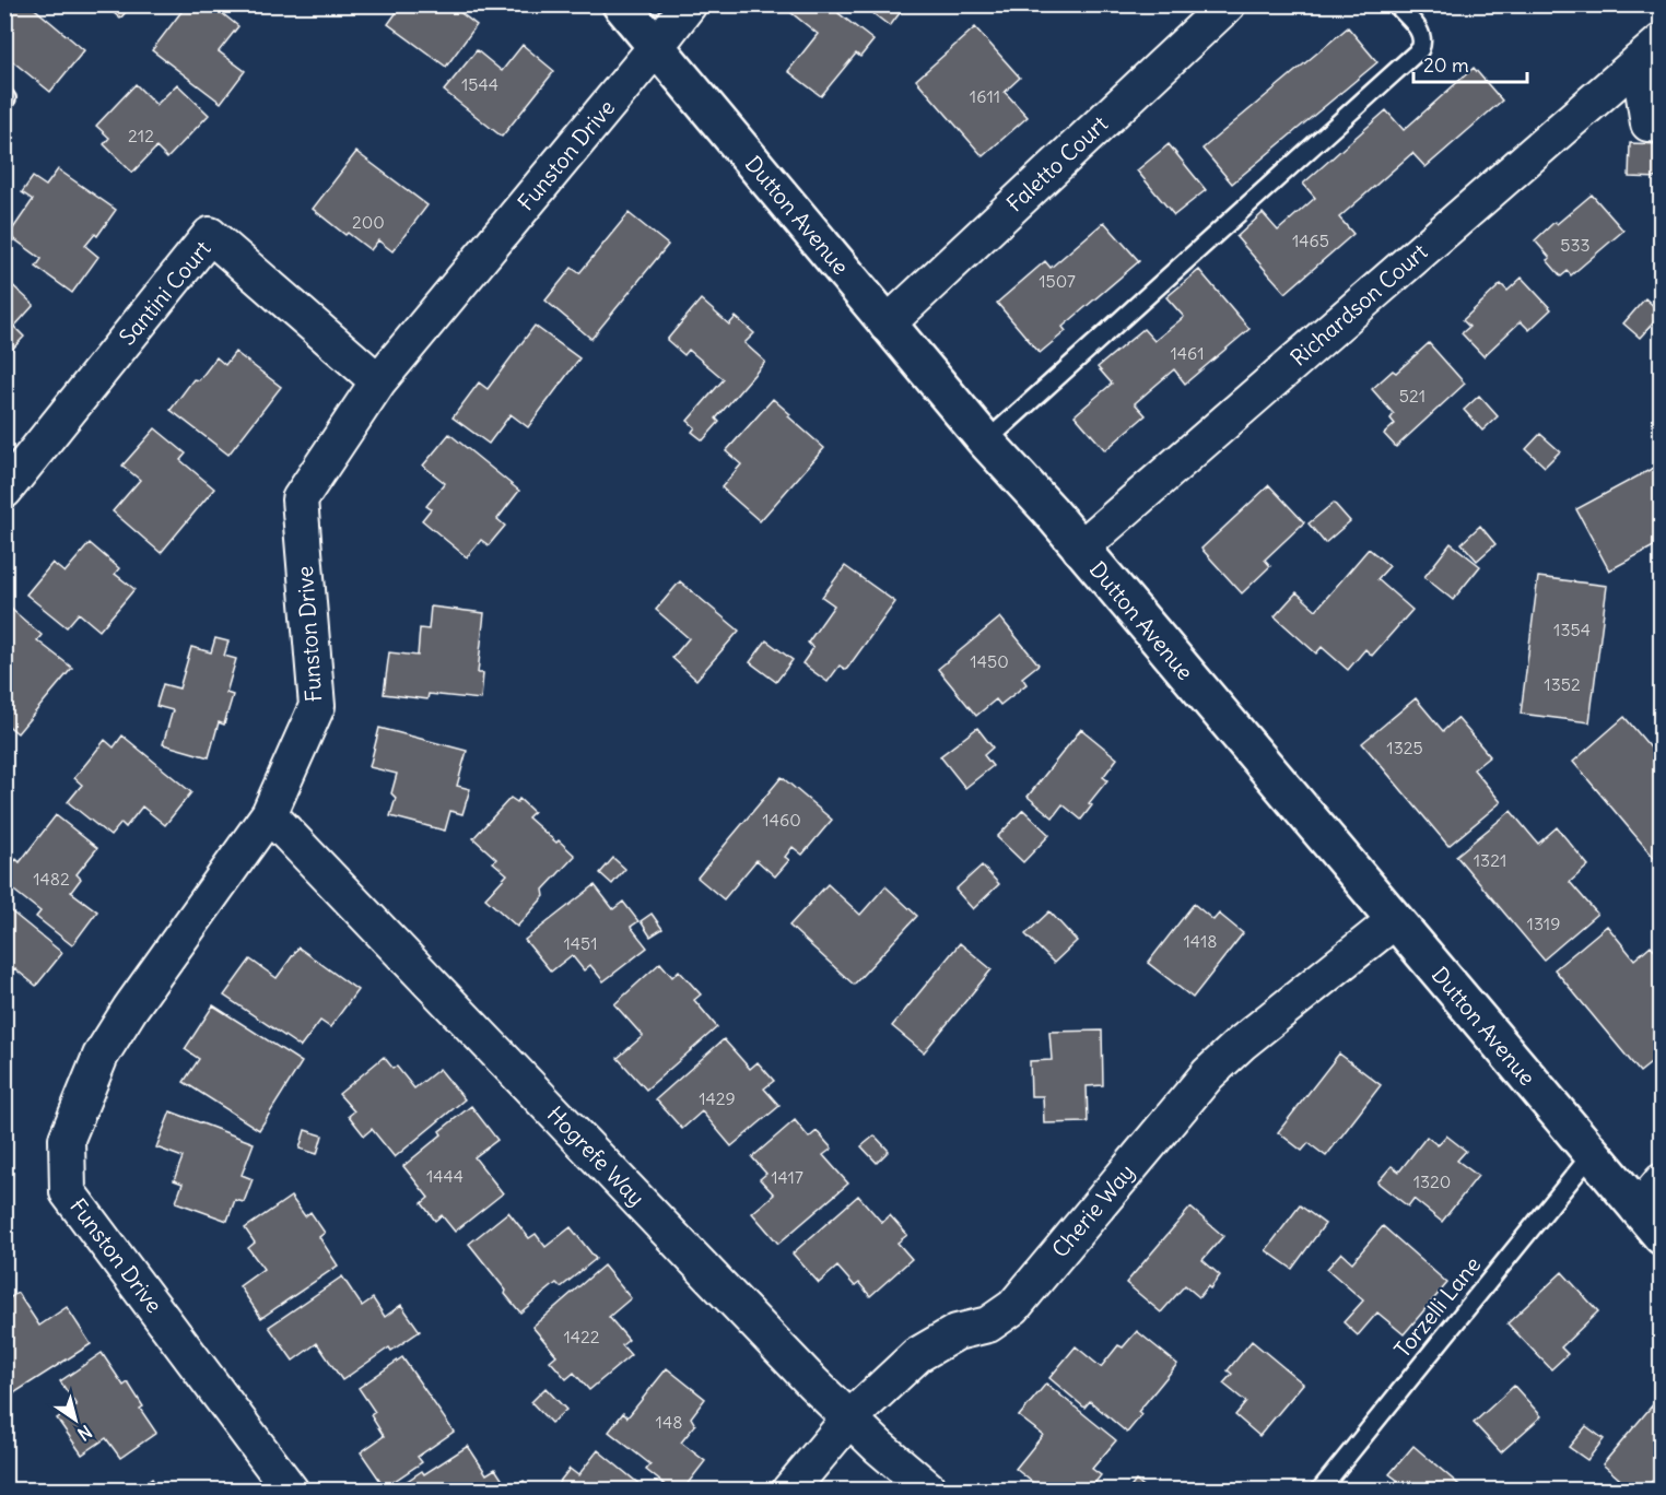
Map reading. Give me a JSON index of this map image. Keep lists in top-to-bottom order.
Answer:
{
  "streets": {
    "main road": ["Dutton Avenue"],
    "street": [
      "Funston Drive",
      "Faletto Court",
      "Santini Court",
      "Richardson Court",
      "Hogrefe Way",
      "Cherie Way"
    ],
    "lane": ["Torzelli Lane"]
  },
  "crossings": [
    ["Funston Drive", "Dutton Avenue"],
    ["Funston Drive", "Santini Court"],
    ["Funston Drive", "Hogrefe Way"],
    ["Faletto Court", "Dutton Avenue"],
    ["Dutton Avenue", "Richardson Court"],
    ["Dutton Avenue", "Cherie Way"],
    ["Dutton Avenue", "Torzelli Lane"],
    ["Hogrefe Way", "Cherie Way"]
  ],
  "house_numbers": [
    "1544",
    "1611",
    "212",
    "200",
    "1465",
    "533",
    "1507",
    "1461",
    "521",
    "1354",
    "1450",
    "1352",
    "1325",
    "1460",
    "1321",
    "1482",
    "1319",
    "1418",
    "1451",
    "1429",
    "1444",
    "1417",
    "1320",
    "1422",
    "148"
  ],
  "scale_bar": "20 m",
  "north": "bottom right"
}
